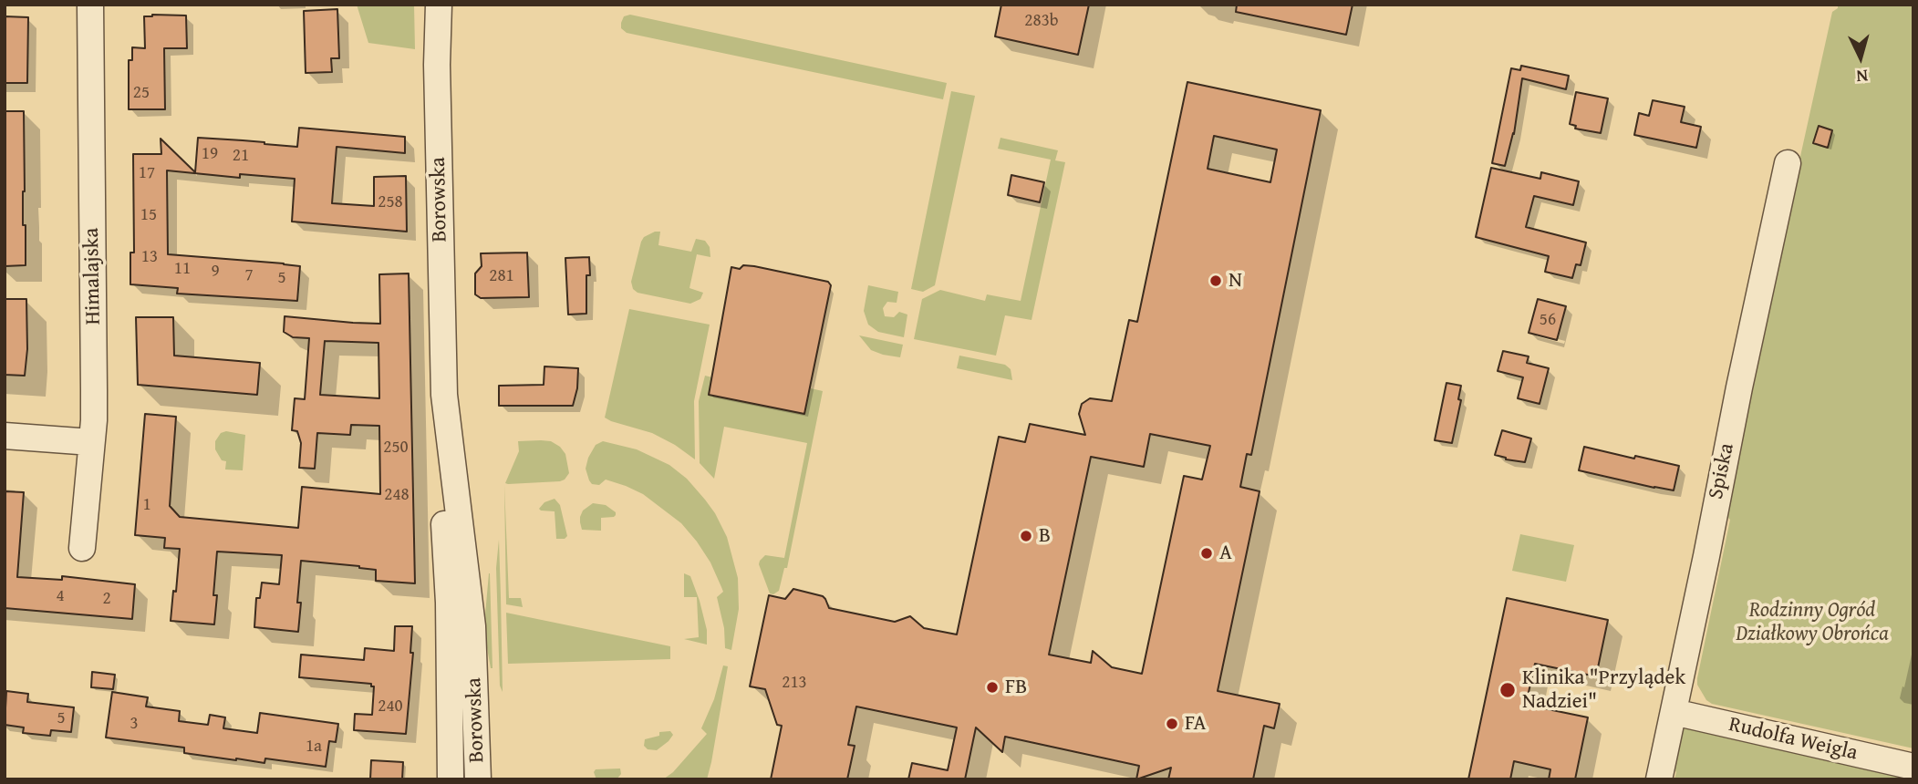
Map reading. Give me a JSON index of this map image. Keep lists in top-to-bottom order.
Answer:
{
  "streets": {
    "street": [
      "Borowska",
      "Himalajska",
      "Spiska",
      "Rudolfa Weigla"
    ]
  },
  "crossings": [
    ["Spiska", "Rudolfa Weigla"]
  ],
  "parks": ["Rodzinny Ogród Działkowy Obrońca"],
  "places": [
    "N",
    "B",
    "A",
    "FB",
    "Klinika \"Przylądek Nadziei\"",
    "FA"
  ],
  "house_numbers": [
    "283b",
    "25",
    "19",
    "21",
    "17",
    "258",
    "15",
    "13",
    "11",
    "9",
    "7",
    "281",
    "5",
    "56",
    "250",
    "248",
    "1",
    "4",
    "2",
    "213",
    "240",
    "5",
    "3",
    "1a"
  ],
  "north": "bottom"
}
